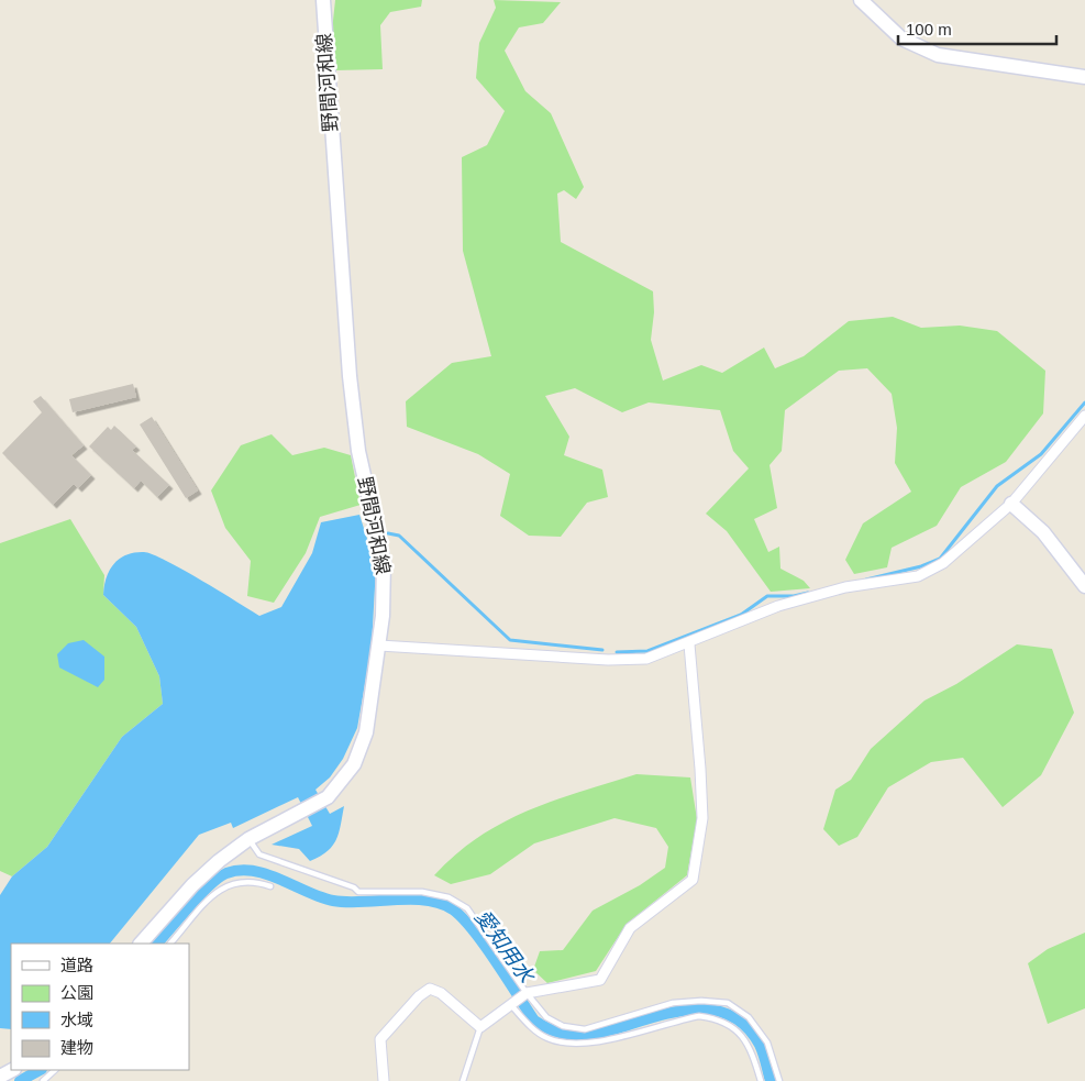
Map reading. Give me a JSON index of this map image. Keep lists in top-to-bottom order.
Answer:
{
  "streets": {
    "main road": ["野間河和線"]
  },
  "water": ["愛知用水"],
  "legend": [
    "道路",
    "公園",
    "水域",
    "建物"
  ],
  "scale_bar": "100 m"
}
